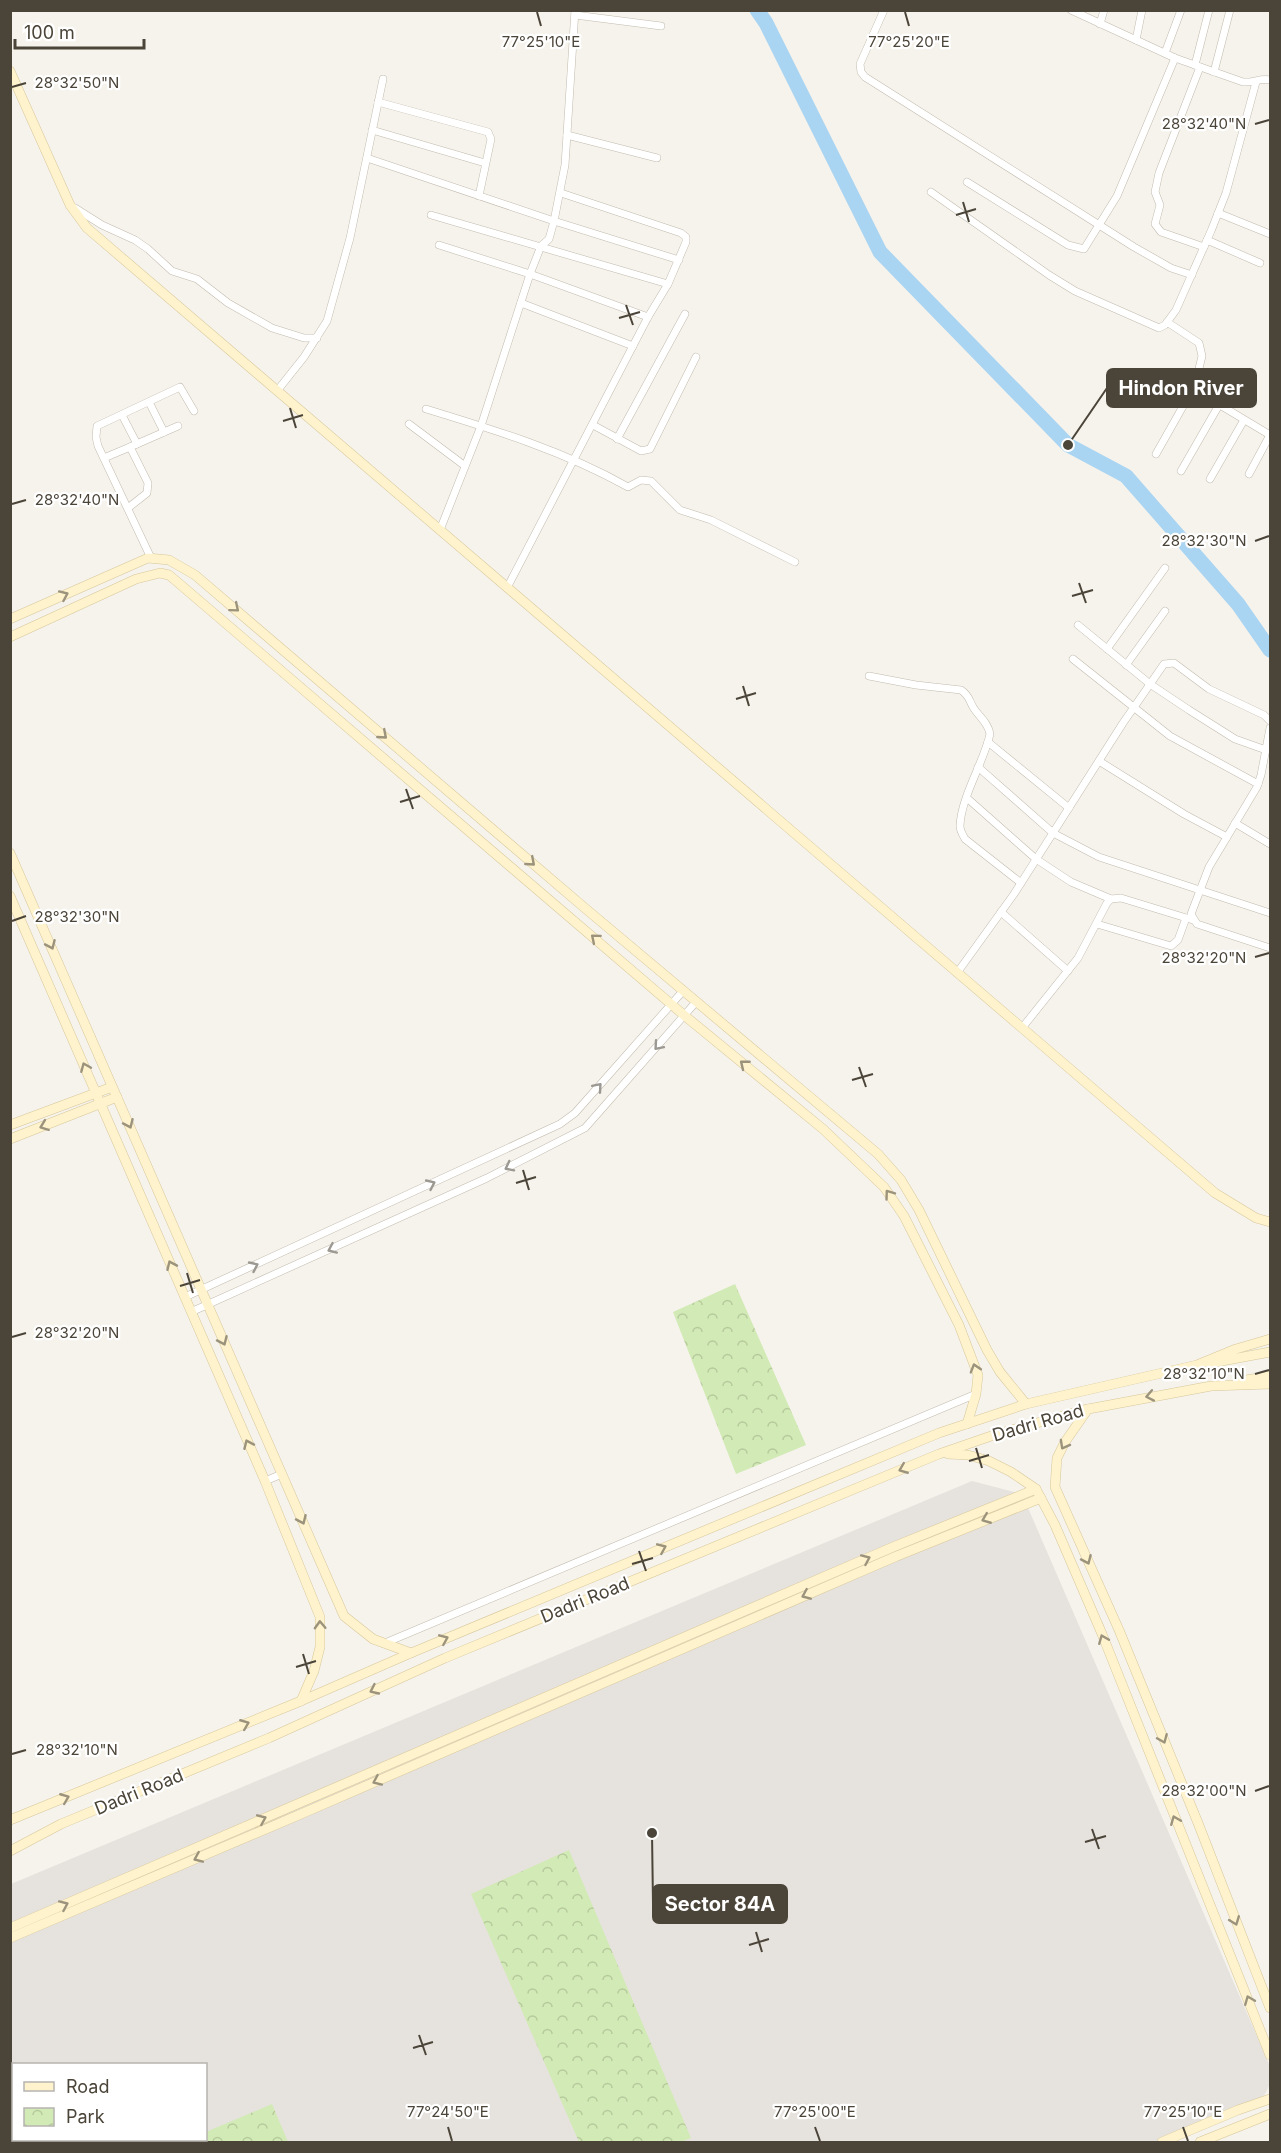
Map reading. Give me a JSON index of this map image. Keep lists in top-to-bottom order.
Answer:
{
  "streets": {
    "street": ["Dadri Road"]
  },
  "places": ["Hindon River", "Sector 84A"],
  "legend": ["Road", "Park"],
  "scale_bar": "100 m",
  "coordinates": [
    "77°25'10\"E",
    "77°25'20\"E",
    "28°32'50\"N",
    "28°32'40\"N",
    "28°32'30\"N",
    "28°32'20\"N",
    "28°32'10\"N",
    "28°32'00\"N",
    "77°24'50\"E",
    "77°25'00\"E"
  ]
}
